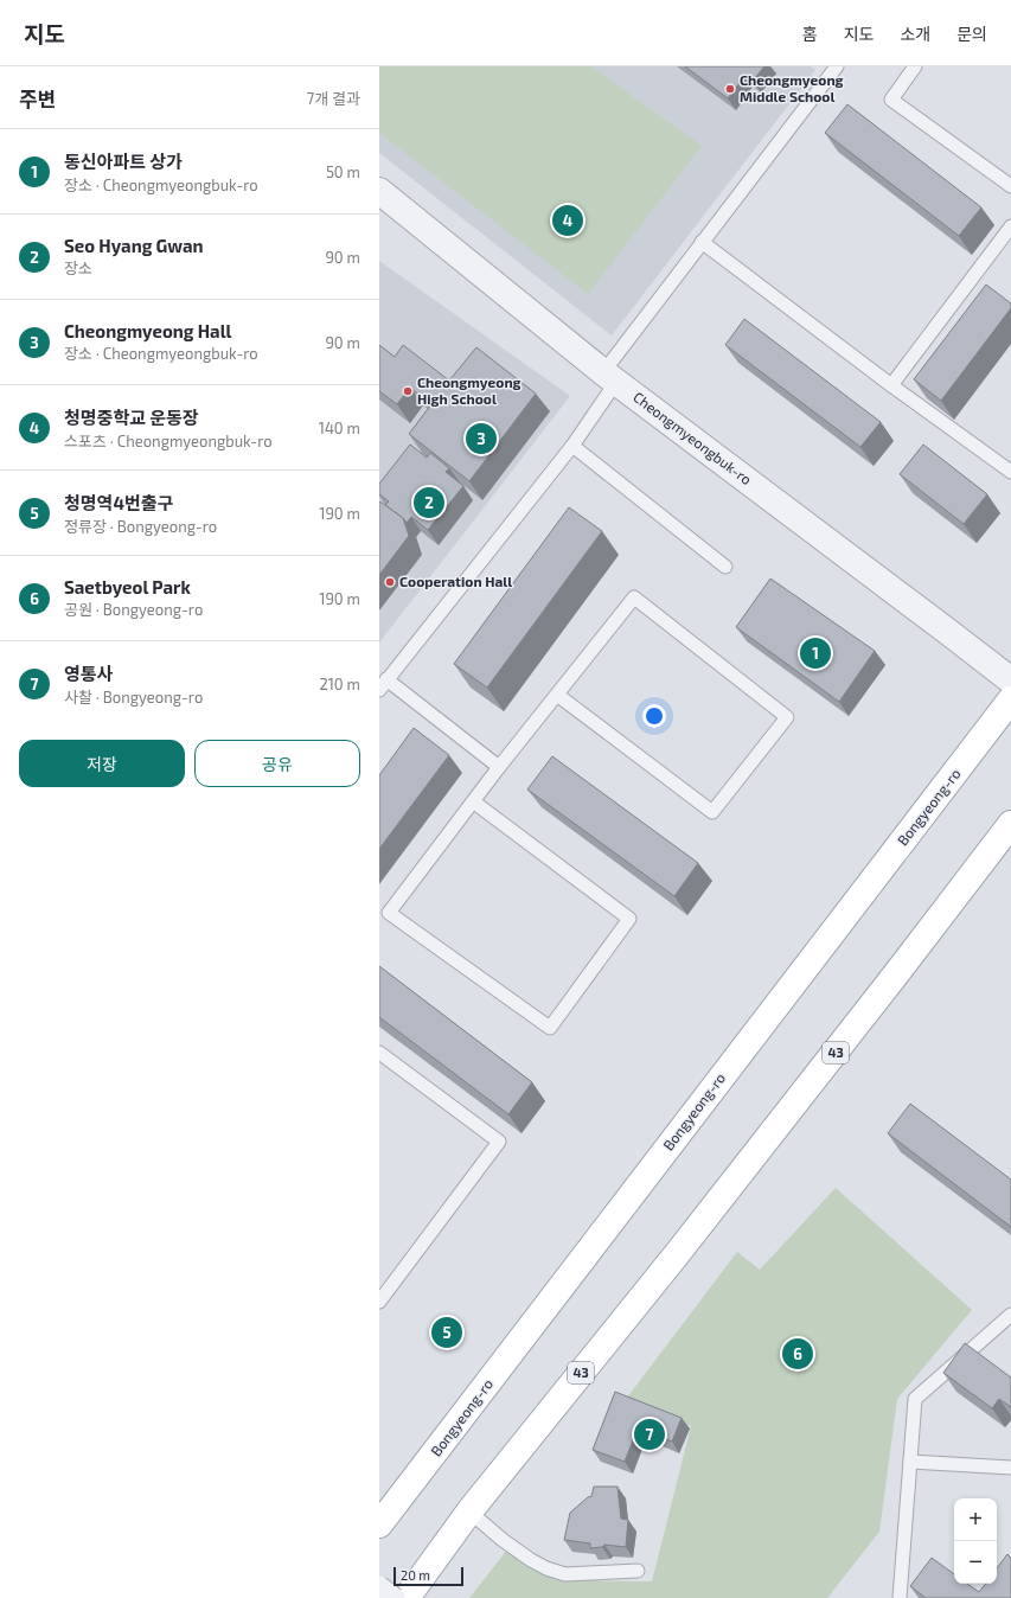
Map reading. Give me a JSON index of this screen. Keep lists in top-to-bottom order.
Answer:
{
  "streets": {
    "main road": ["Bongyeong-ro", "43"],
    "street": ["Cheongmyeongbuk-ro"]
  },
  "places": ["Cheongmyeong Middle School", "Cheongmyeong High School", "Cooperation Hall"],
  "scale_bar": "20 m",
  "page": {
    "header": "지도",
    "nav": [
      "홈",
      "지도",
      "소개",
      "문의"
    ],
    "heading": ["주변", "7개 결과"],
    "list": [
      {
        "mark": "1",
        "name": "동신아파트 상가",
        "note": "장소 · Cheongmyeongbuk-ro",
        "value": "50 m"
      },
      {
        "mark": "2",
        "name": "Seo Hyang Gwan",
        "note": "장소",
        "value": "90 m"
      },
      {
        "mark": "3",
        "name": "Cheongmyeong Hall",
        "note": "장소 · Cheongmyeongbuk-ro",
        "value": "90 m"
      },
      {
        "mark": "4",
        "name": "청명중학교 운동장",
        "note": "스포츠 · Cheongmyeongbuk-ro",
        "value": "140 m"
      },
      {
        "mark": "5",
        "name": "청명역4번출구",
        "note": "정류장 · Bongyeong-ro",
        "value": "190 m"
      },
      {
        "mark": "6",
        "name": "Saetbyeol Park",
        "note": "공원 · Bongyeong-ro",
        "value": "190 m"
      },
      {
        "mark": "7",
        "name": "영통사",
        "note": "사찰 · Bongyeong-ro",
        "value": "210 m"
      }
    ],
    "pins": [
      "4",
      "3",
      "2",
      "1",
      "5",
      "6",
      "7"
    ],
    "buttons": ["저장", "공유"],
    "map_buttons": ["+", "−"],
    "scale": "20 m"
  }
}
